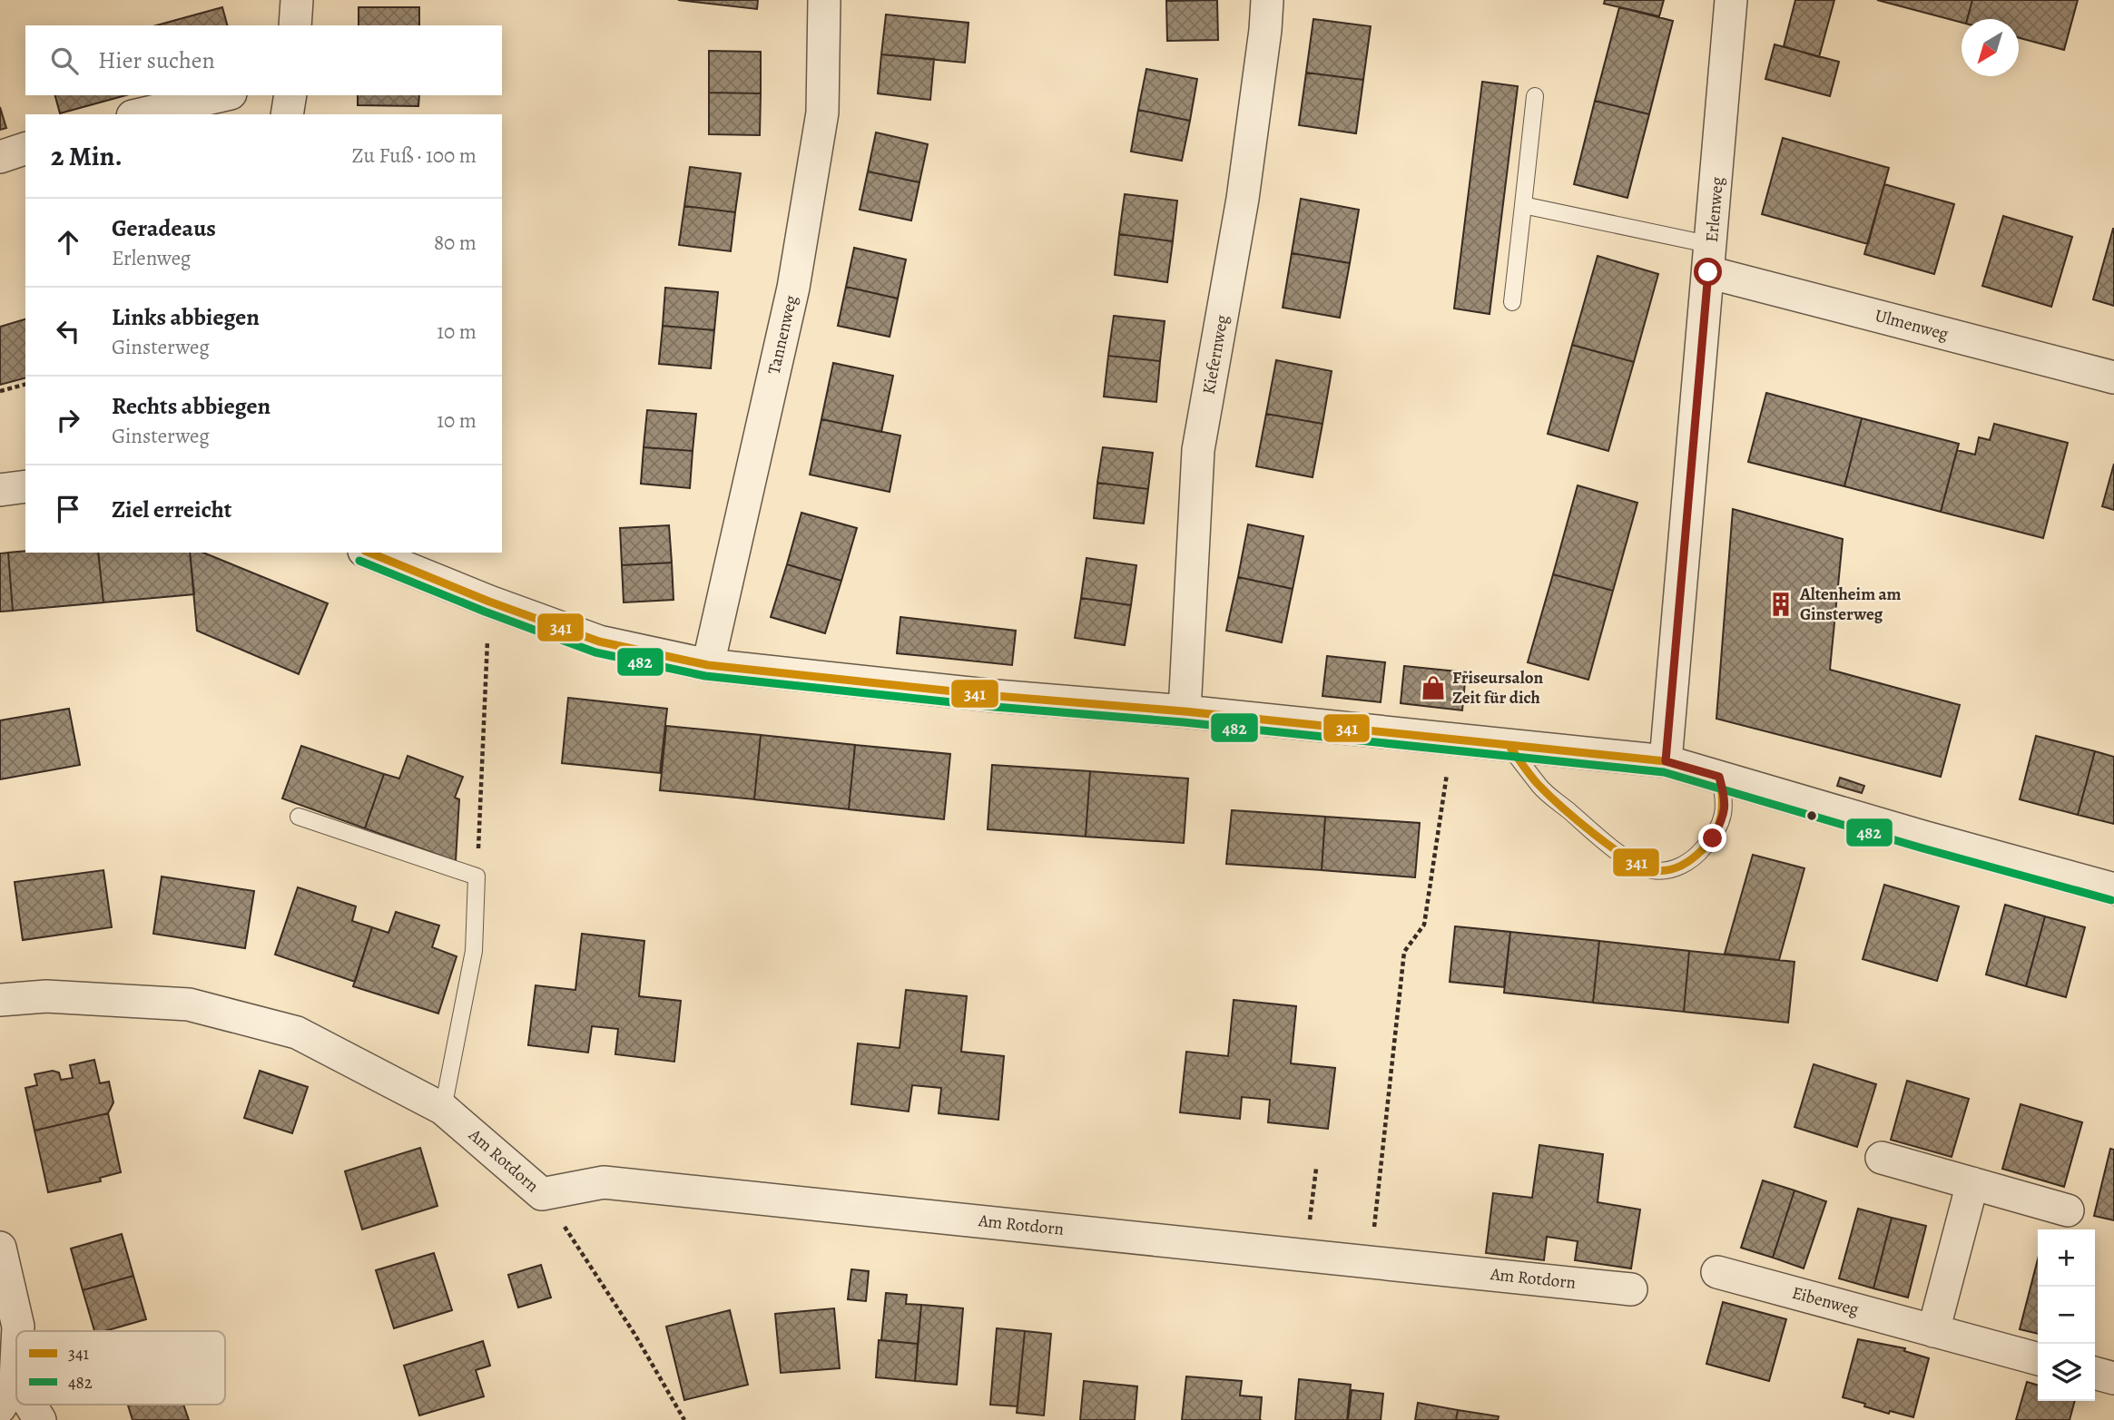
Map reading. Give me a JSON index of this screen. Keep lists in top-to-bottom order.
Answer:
{
  "streets": {
    "street": [
      "Erlenweg",
      "Ulmenweg",
      "Tannenweg",
      "Kiefernweg",
      "Am Rotdorn",
      "Eibenweg"
    ]
  },
  "crossings": [
    ["Erlenweg", "Ulmenweg"]
  ],
  "places": {
    "building": ["Altenheim am Ginsterweg"],
    "shop": ["Friseursalon Zeit für dich"]
  },
  "lines": ["transit line 341", "transit line 482"],
  "legend": ["341", "482"],
  "north": "bottom left",
  "page": {
    "search": "Hier suchen",
    "heading": ["2 Min.", "Zu Fuß · 100 m"],
    "list": [
      ["Geradeaus", "Erlenweg", "80 m"],
      ["Links abbiegen", "Ginsterweg", "10 m"],
      ["Rechts abbiegen", "Ginsterweg", "10 m"],
      "Ziel erreicht"
    ],
    "map_buttons": ["+", "−"]
  }
}
